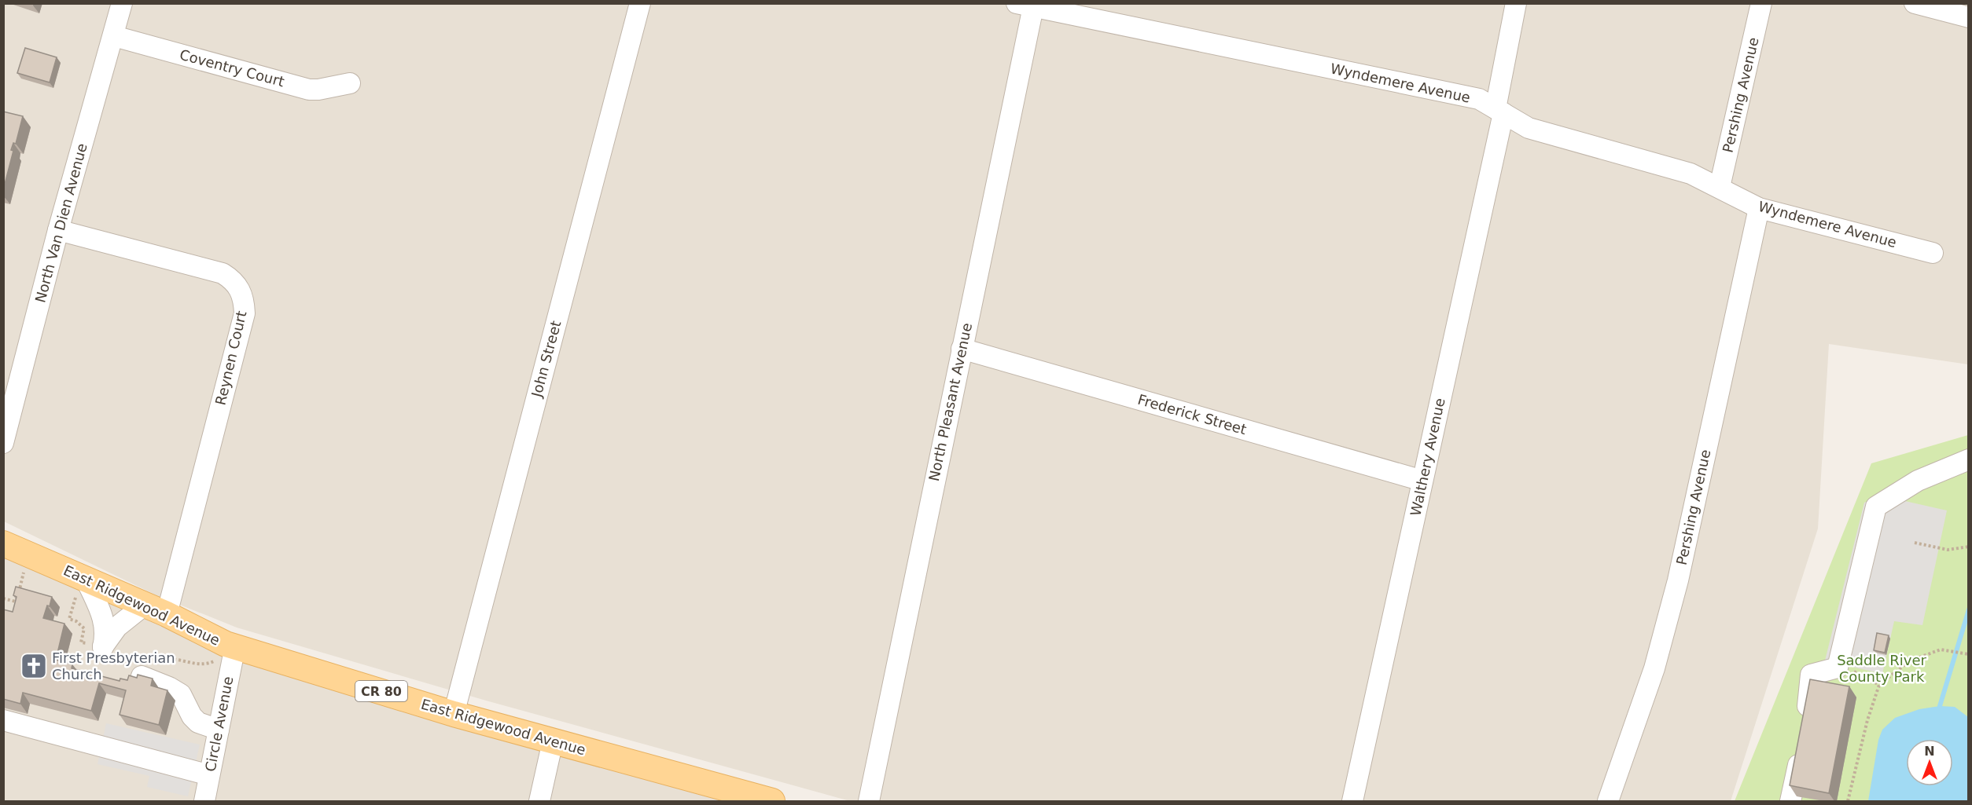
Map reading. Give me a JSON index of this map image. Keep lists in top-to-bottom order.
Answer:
{
  "streets": {
    "main road": ["East Ridgewood Avenue", "CR 80"],
    "street": [
      "Coventry Court",
      "Wyndemere Avenue",
      "Pershing Avenue",
      "North Van Dien Avenue",
      "Reynen Court",
      "John Street",
      "North Pleasant Avenue",
      "Frederick Street",
      "Walthery Avenue",
      "Circle Avenue"
    ]
  },
  "crossings": [
    ["Coventry Court", "North Van Dien Avenue"],
    ["Wyndemere Avenue", "Pershing Avenue"],
    ["Wyndemere Avenue", "North Pleasant Avenue"],
    ["Wyndemere Avenue", "Walthery Avenue"],
    ["North Van Dien Avenue", "Reynen Court"],
    ["Reynen Court", "East Ridgewood Avenue"],
    ["John Street", "East Ridgewood Avenue"],
    ["North Pleasant Avenue", "Frederick Street"],
    ["Frederick Street", "Walthery Avenue"],
    ["East Ridgewood Avenue", "Circle Avenue"]
  ],
  "parks": ["Saddle River County Park"],
  "places": {
    "church": ["First Presbyterian Church"]
  },
  "north": "top"
}
